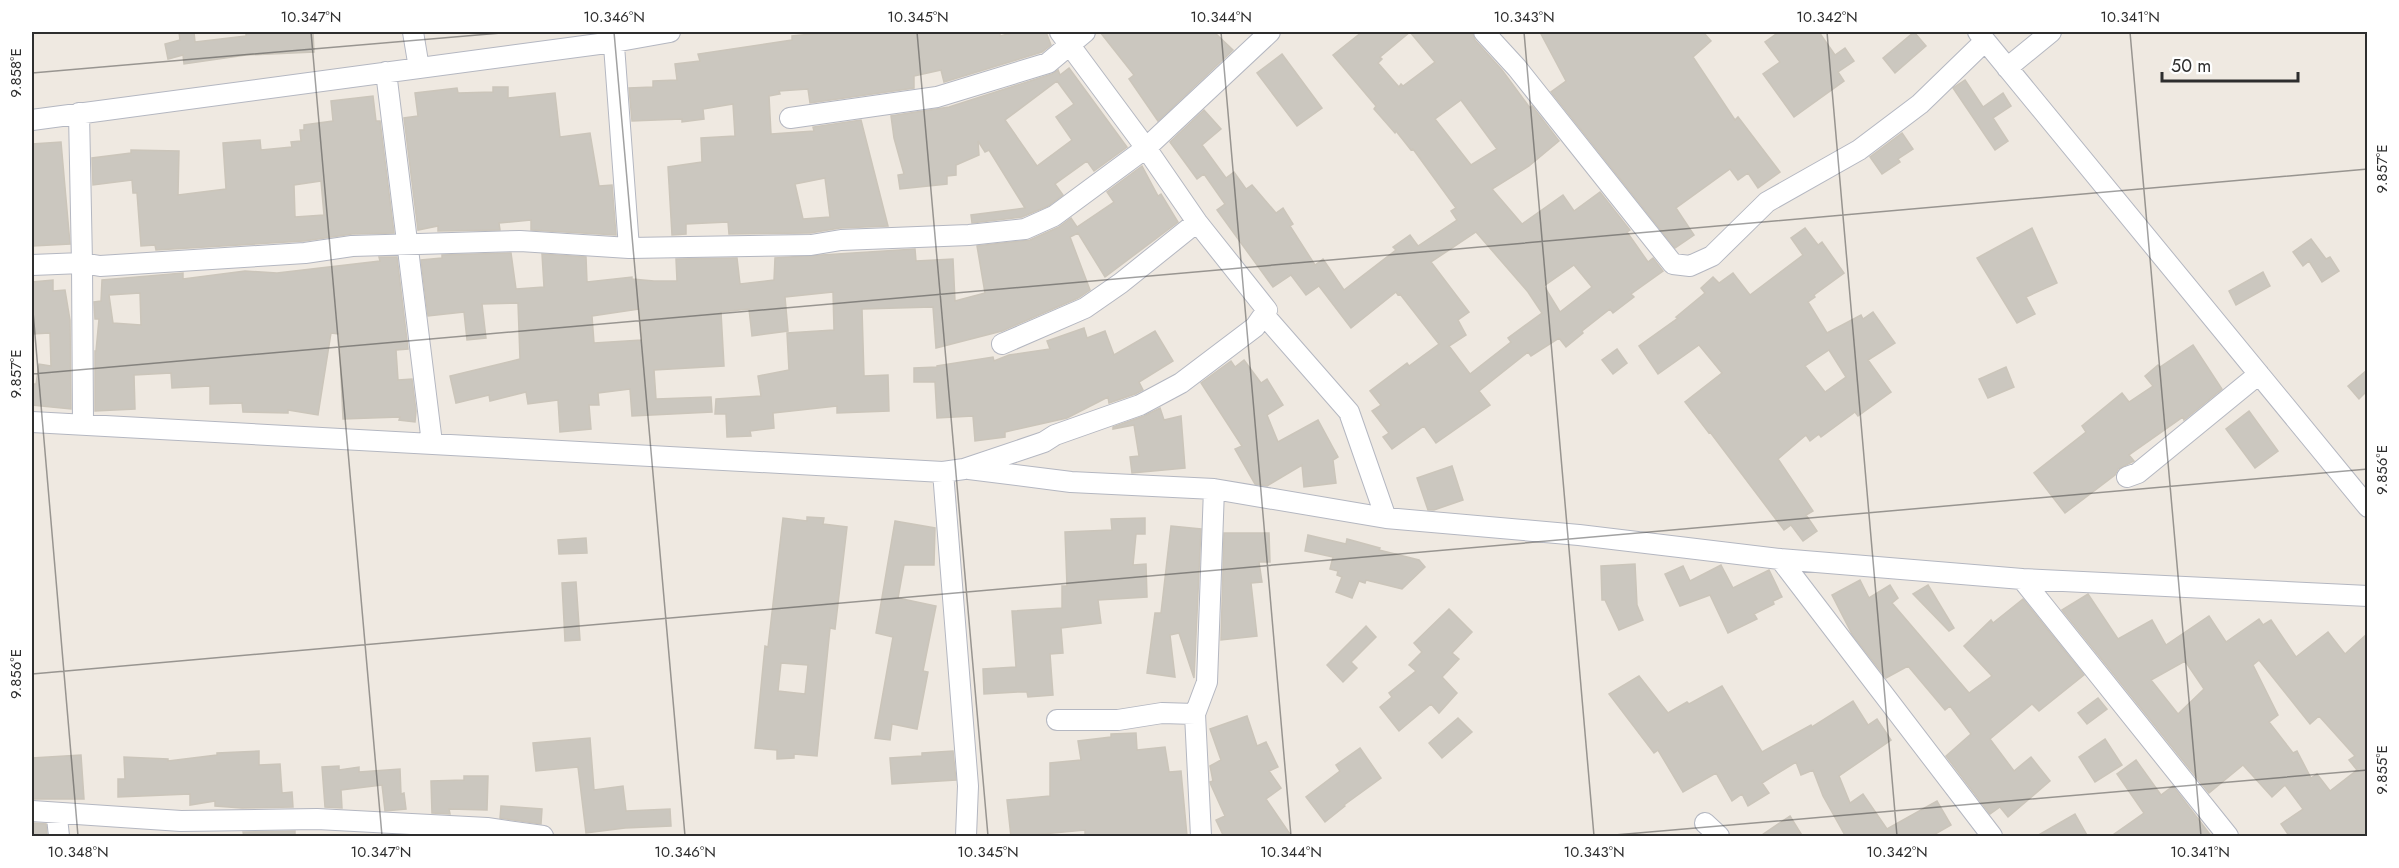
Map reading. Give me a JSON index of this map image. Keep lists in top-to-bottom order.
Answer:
{
  "scale_bar": "50 m",
  "coordinates": [
    "10.347°N",
    "10.346°N",
    "10.345°N",
    "10.344°N",
    "10.343°N",
    "10.342°N",
    "10.341°N",
    "9.858°E",
    "9.857°E",
    "9.856°E",
    "9.855°E",
    "10.348°N"
  ]
}
